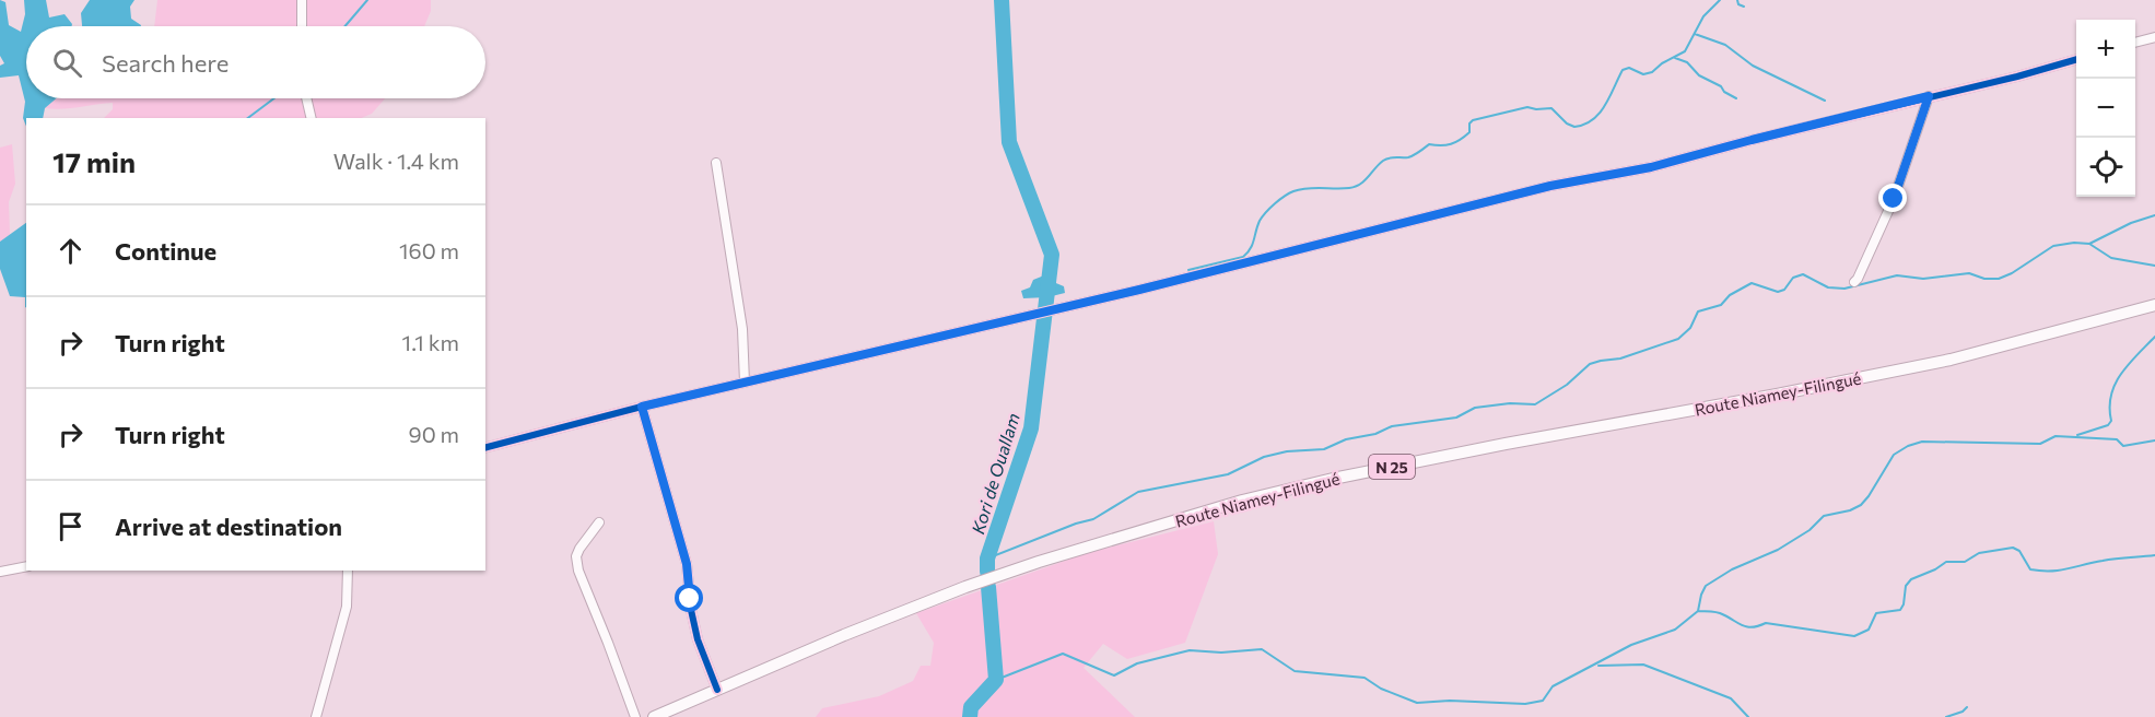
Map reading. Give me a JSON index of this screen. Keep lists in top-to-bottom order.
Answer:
{
  "streets": {
    "main road": ["Route Niamey-Filingué", "N 25"]
  },
  "water": ["Kori de Ouallam"],
  "page": {
    "map_buttons": ["+", "−"],
    "search": "Search here",
    "heading": ["17 min", "Walk · 1.4 km"],
    "list": [
      ["Continue", "160 m"],
      ["Turn right", "1.1 km"],
      ["Turn right", "90 m"],
      "Arrive at destination"
    ]
  }
}
